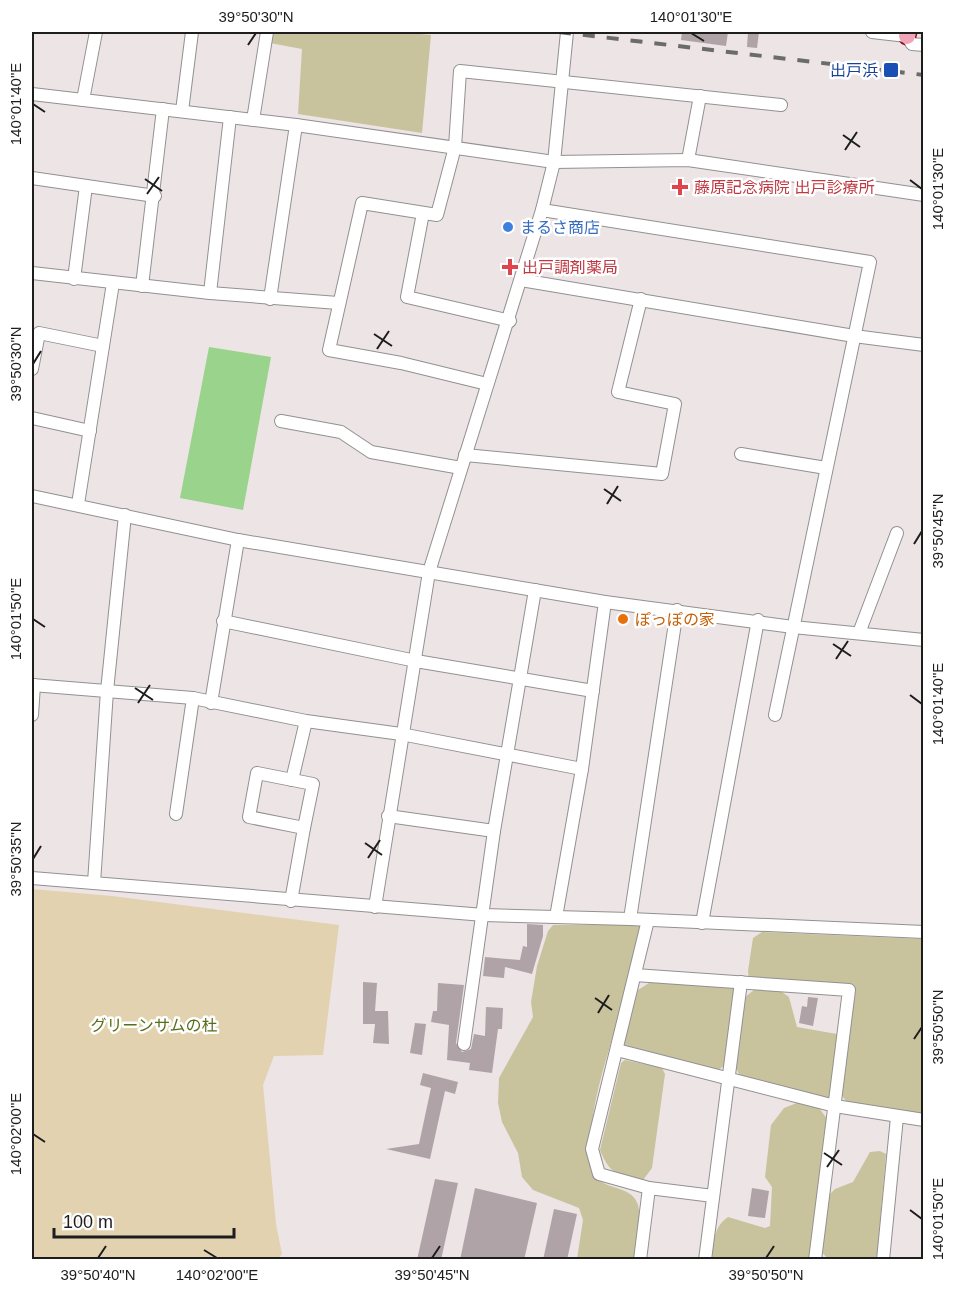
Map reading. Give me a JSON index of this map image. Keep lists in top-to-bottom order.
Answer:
{
  "parks": ["グリーンサムの杜"],
  "places": {
    "transit": ["出戸浜"],
    "health": ["藤原記念病院 出戸診療所", "出戸調剤薬局"],
    "other": ["まるさ商店", "ぽっぽの家"]
  },
  "scale_bar": "100 m",
  "coordinates": [
    "39°50'30\"N",
    "140°01'30\"E",
    "140°01'40\"E",
    "39°50'45\"N",
    "140°01'50\"E",
    "39°50'35\"N",
    "39°50'50\"N",
    "140°02'00\"E",
    "39°50'40\"N"
  ]
}
